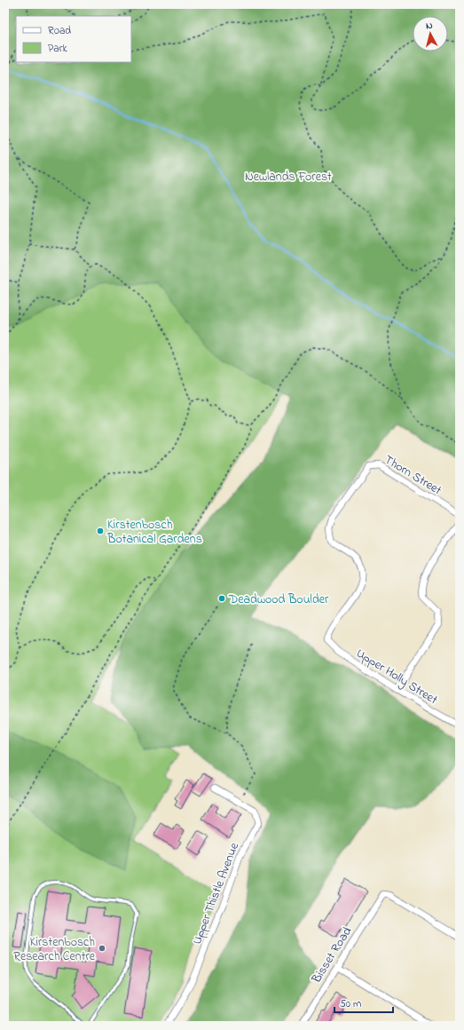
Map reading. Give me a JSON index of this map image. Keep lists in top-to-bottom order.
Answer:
{
  "streets": {
    "street": [
      "Thorn Street",
      "Upper Holly Street",
      "Upper Thistle Avenue",
      "Bisset Road"
    ]
  },
  "crossings": [
    ["Thorn Street", "Upper Holly Street"]
  ],
  "parks": ["Newlands Forest"],
  "places": ["Kirstenbosch Botanical Gardens", "Deadwood Boulder", "Kirstenbosch Research Centre"],
  "legend": ["Road", "Park"],
  "scale_bar": "50 m",
  "north": "top"
}
